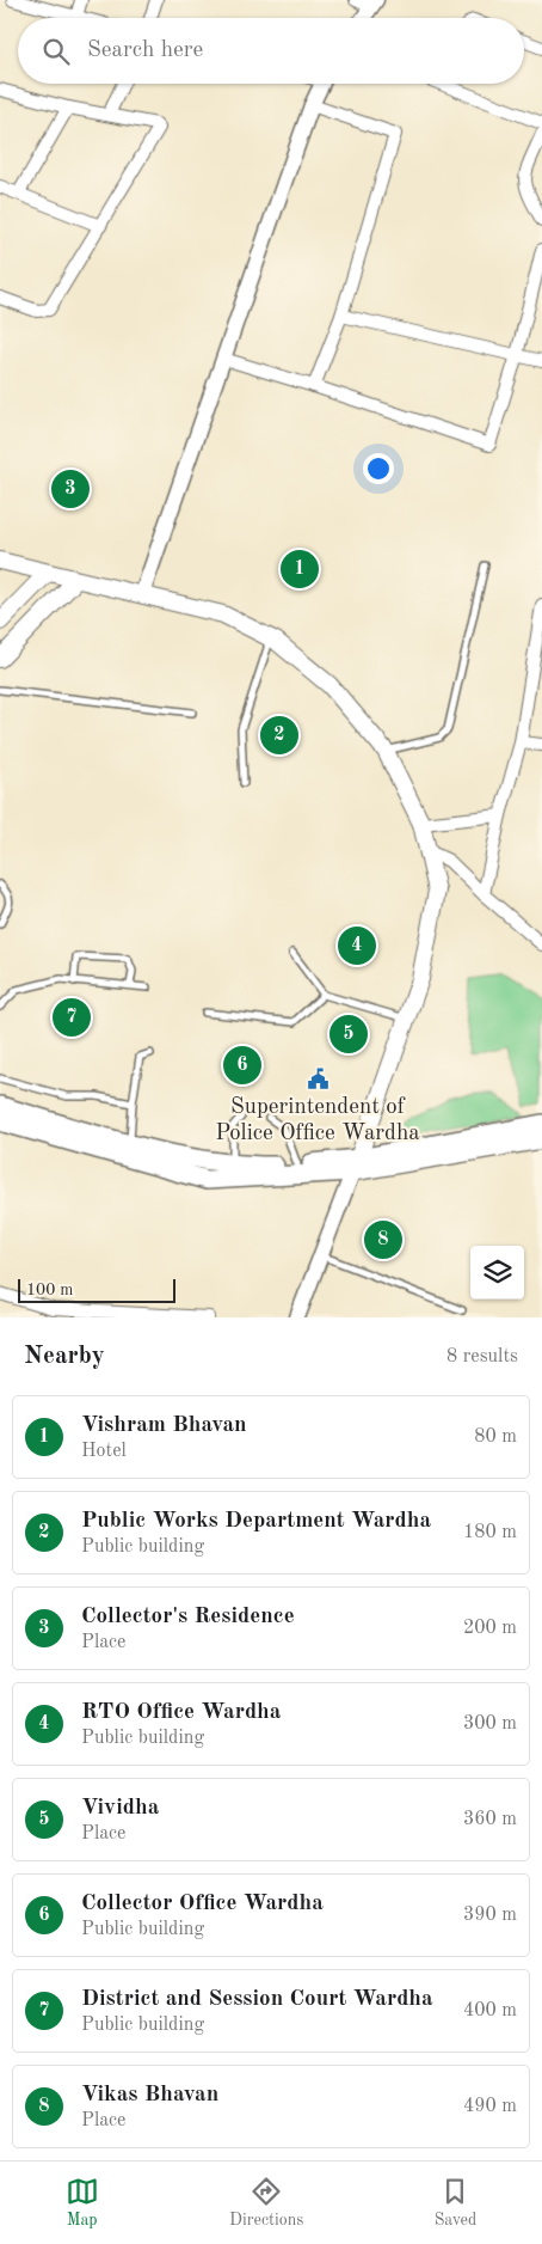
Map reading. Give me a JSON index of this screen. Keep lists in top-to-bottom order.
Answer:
{
  "places": {
    "public building": ["Superintendent of Police Office Wardha"]
  },
  "scale_bar": "100 m",
  "page": {
    "search": "Search here",
    "pins": [
      "3",
      "1",
      "2",
      "4",
      "7",
      "5",
      "6",
      "8"
    ],
    "scale": "100 m",
    "heading": ["Nearby", "8 results"],
    "list": [
      {
        "mark": "1",
        "name": "Vishram Bhavan",
        "note": "Hotel",
        "value": "80 m"
      },
      {
        "mark": "2",
        "name": "Public Works Department Wardha",
        "note": "Public building",
        "value": "180 m"
      },
      {
        "mark": "3",
        "name": "Collector's Residence",
        "note": "Place",
        "value": "200 m"
      },
      {
        "mark": "4",
        "name": "RTO Office Wardha",
        "note": "Public building",
        "value": "300 m"
      },
      {
        "mark": "5",
        "name": "Vividha",
        "note": "Place",
        "value": "360 m"
      },
      {
        "mark": "6",
        "name": "Collector Office Wardha",
        "note": "Public building",
        "value": "390 m"
      },
      {
        "mark": "7",
        "name": "District and Session Court Wardha",
        "note": "Public building",
        "value": "400 m"
      },
      {
        "mark": "8",
        "name": "Vikas Bhavan",
        "note": "Place",
        "value": "490 m"
      }
    ],
    "nav": ["Map", "Directions", "Saved"]
  }
}
